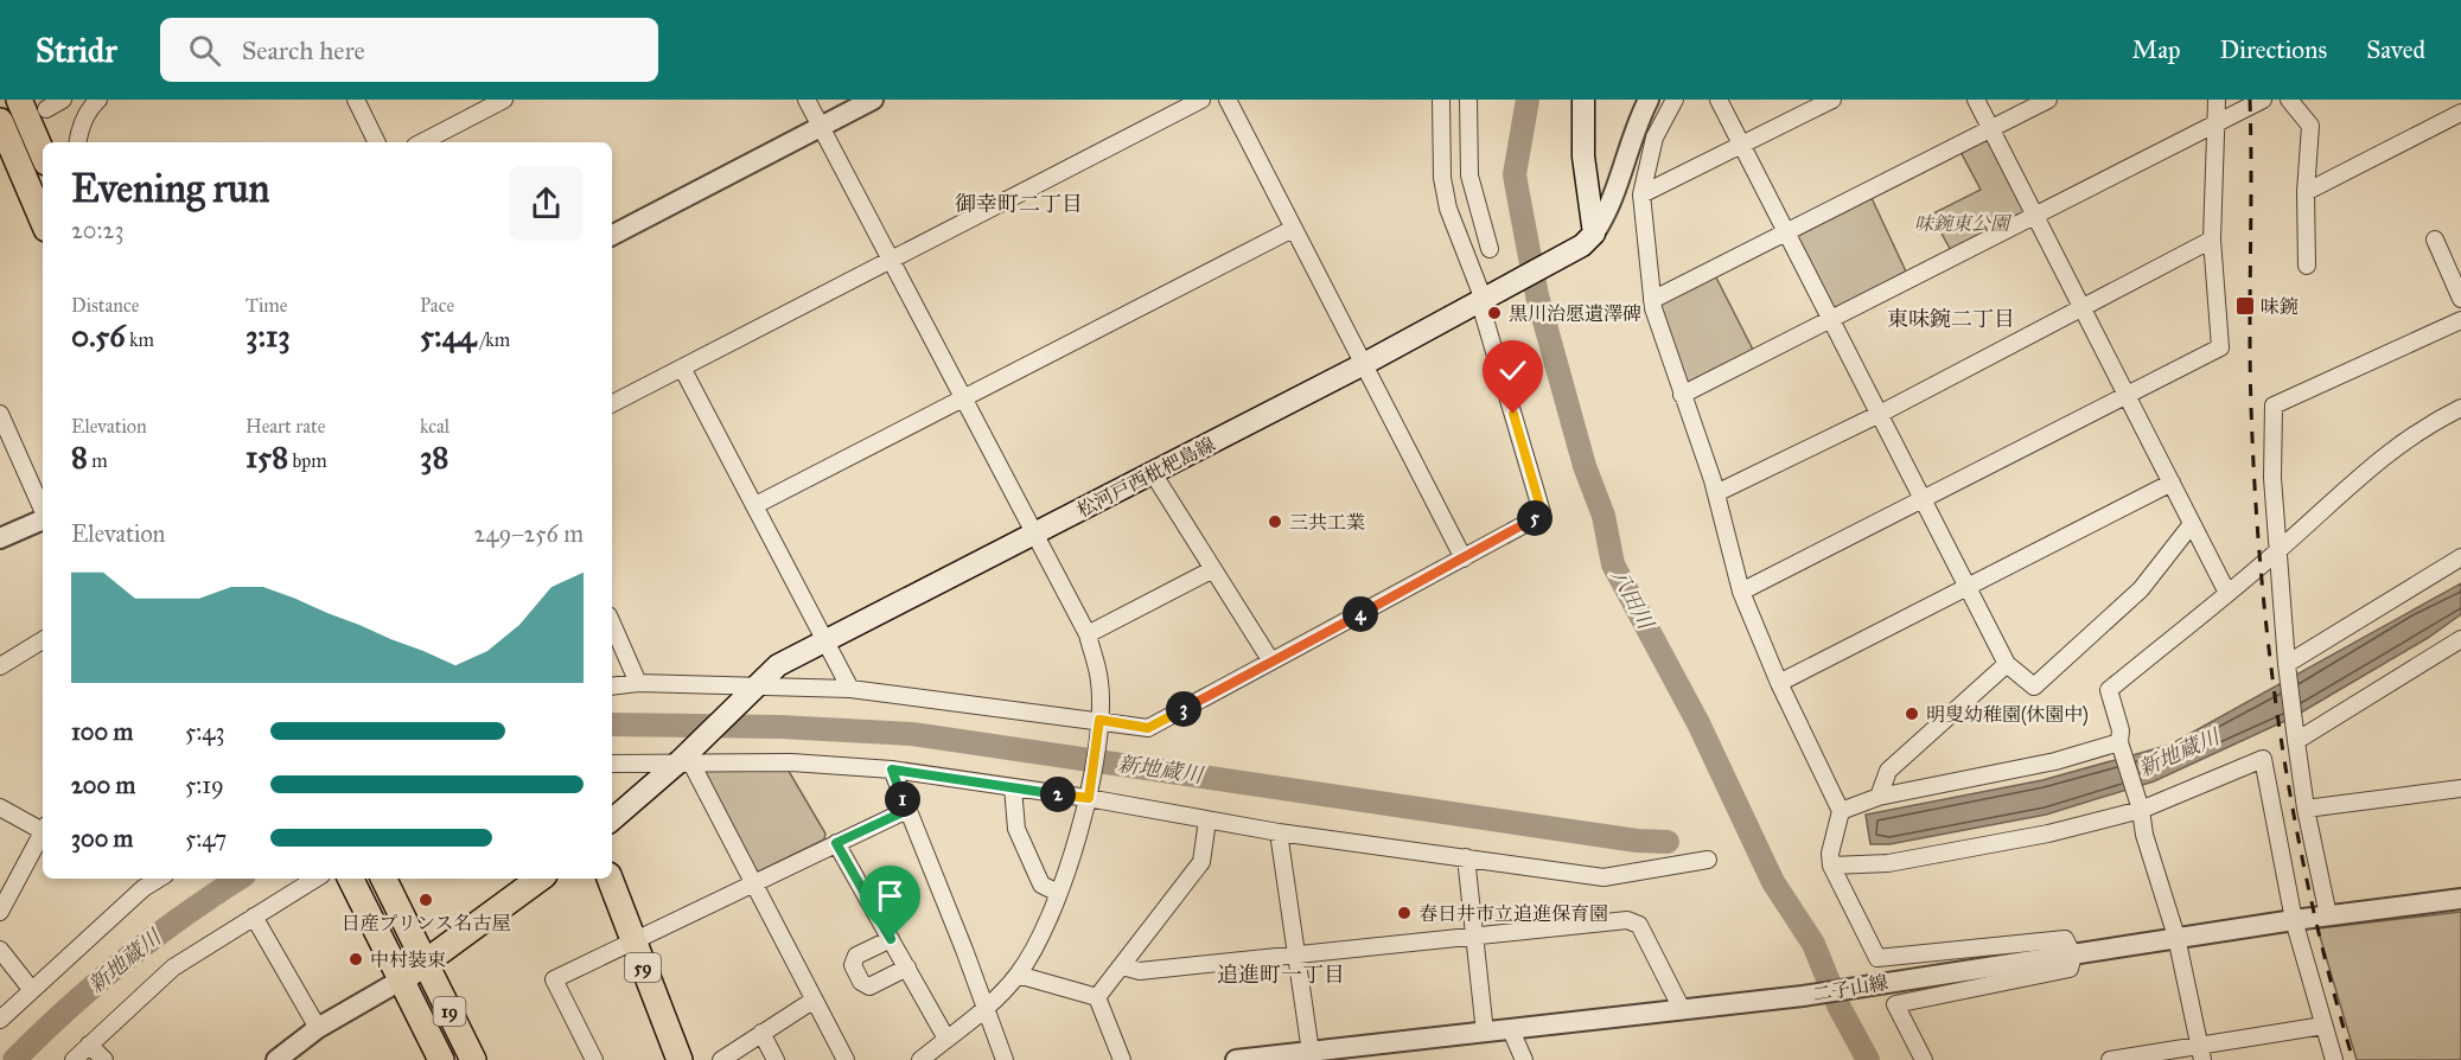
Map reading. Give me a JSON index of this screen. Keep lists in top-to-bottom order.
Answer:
{
  "streets": {
    "main road": ["松河戸西枇杷島線", "59", "19"],
    "street": ["二子山線"]
  },
  "districts": ["御幸町二丁目", "東味鋺二丁目", "追進町一丁目"],
  "water": ["八田川", "新地蔵川"],
  "parks": ["味鋺東公園"],
  "places": {
    "transit": ["味鋺"],
    "other": [
      "黒川治愿遺澤碑",
      "三共工業",
      "明叟幼稚園(休園中)",
      "日産プリンス名古屋",
      "春日井市立追進保育園",
      "中村装束"
    ]
  },
  "page": {
    "header": "Stridr",
    "search": "Search here",
    "nav": ["Map", "Directions", "Saved"],
    "heading": ["Evening run", "20:23"],
    "stats": [
      ["Distance", "0.56 km"],
      ["Time", "3:13"],
      ["Pace", "5:44 /km"],
      ["Elevation", "8 m"],
      ["Heart rate", "158 bpm"],
      ["kcal", "38"]
    ],
    "pins": [
      "5",
      "4",
      "3",
      "2",
      "1"
    ],
    "chart": ["Elevation", "249–256 m"],
    "list": [
      {
        "name": "100 m",
        "note": "5:43"
      },
      {
        "name": "200 m",
        "note": "5:19"
      },
      {
        "name": "300 m",
        "note": "5:47"
      }
    ]
  }
}
